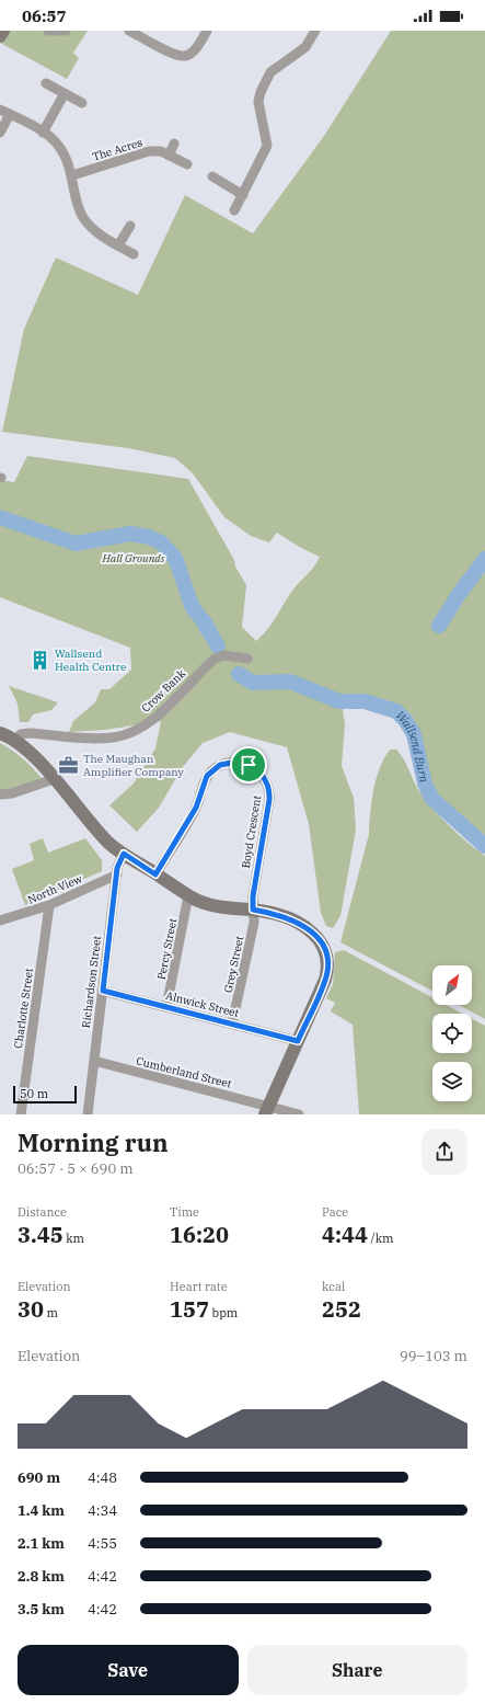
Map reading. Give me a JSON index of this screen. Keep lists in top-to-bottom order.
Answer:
{
  "streets": {
    "street": [
      "The Acres",
      "Crow Bank",
      "Boyd Crescent",
      "North View",
      "Percy Street",
      "Grey Street",
      "Richardson Street",
      "Alnwick Street",
      "Charlotte Street",
      "Cumberland Street"
    ]
  },
  "crossings": [
    ["Boyd Crescent", "Grey Street"],
    ["North View", "Richardson Street"],
    ["North View", "Charlotte Street"],
    ["Percy Street", "Alnwick Street"],
    ["Grey Street", "Alnwick Street"],
    ["Richardson Street", "Alnwick Street"],
    ["Richardson Street", "Cumberland Street"]
  ],
  "water": ["Wallsend Burn"],
  "parks": ["Hall Grounds"],
  "places": {
    "building": ["Wallsend Health Centre"],
    "office": ["The Maughan Amplifier Company"]
  },
  "scale_bar": "50 m",
  "north": "top right",
  "page": {
    "status": "06:57",
    "scale": "50 m",
    "heading": ["Morning run", "06:57 · 5 × 690 m"],
    "stats": [
      ["Distance", "3.45 km"],
      ["Time", "16:20"],
      ["Pace", "4:44 /km"],
      ["Elevation", "30 m"],
      ["Heart rate", "157 bpm"],
      ["kcal", "252"]
    ],
    "chart": ["Elevation", "99–103 m"],
    "list": [
      {
        "name": "690 m",
        "note": "4:48"
      },
      {
        "name": "1.4 km",
        "note": "4:34"
      },
      {
        "name": "2.1 km",
        "note": "4:55"
      },
      {
        "name": "2.8 km",
        "note": "4:42"
      },
      {
        "name": "3.5 km",
        "note": "4:42"
      }
    ],
    "buttons": ["Save", "Share"]
  }
}
